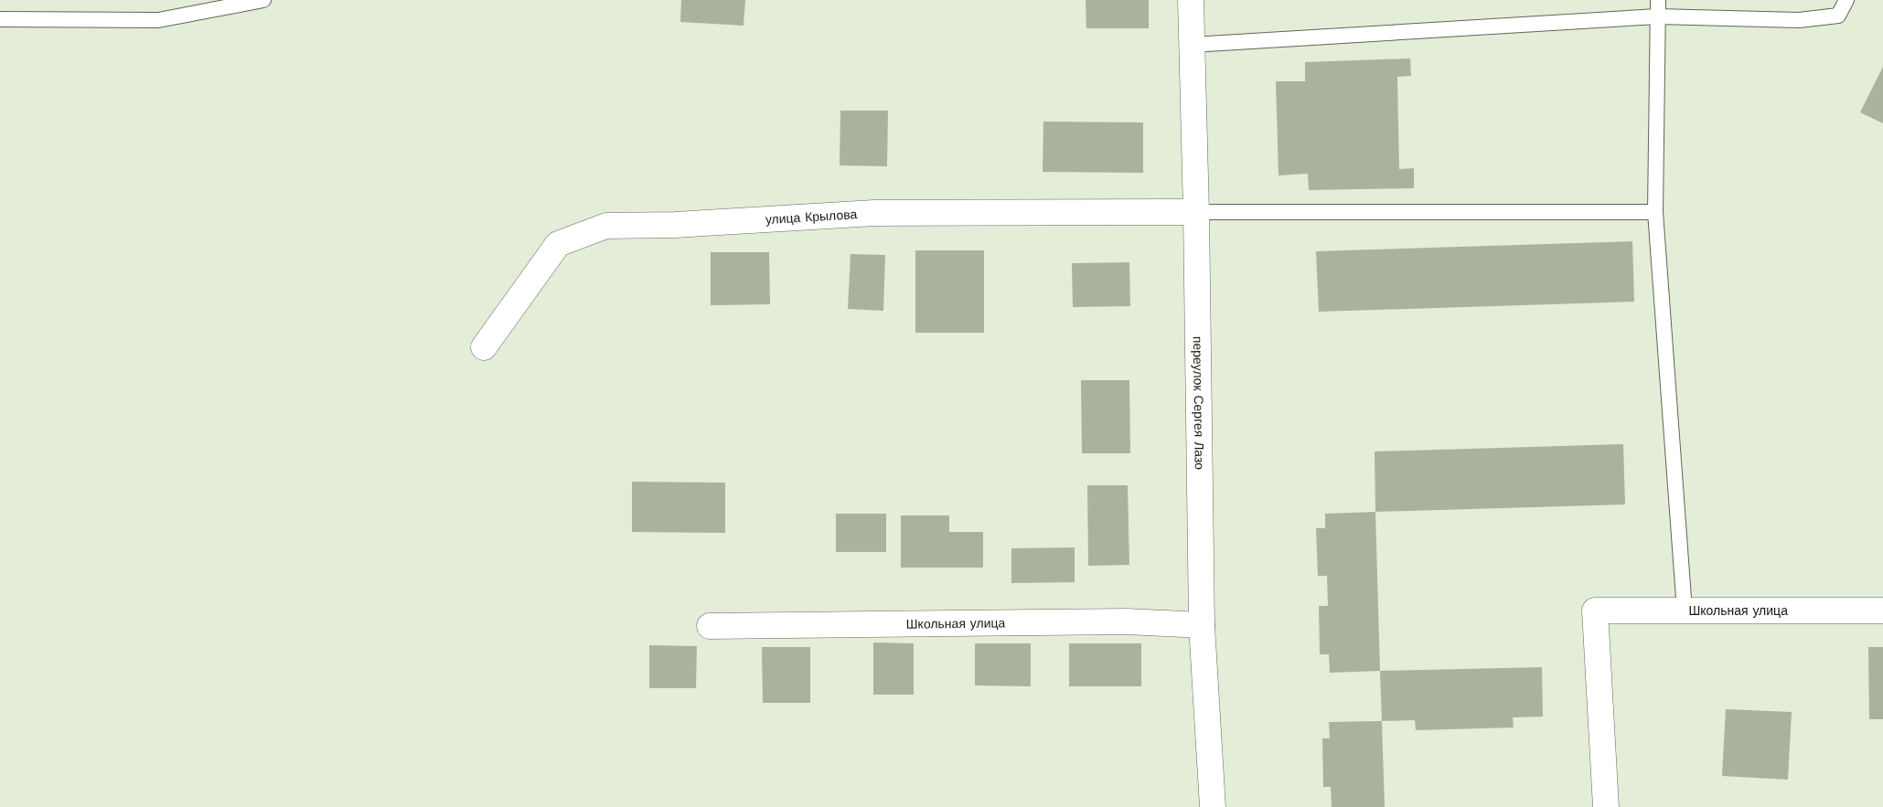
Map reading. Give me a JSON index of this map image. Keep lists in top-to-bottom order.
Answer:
{
  "streets": {
    "street": ["улица Крылова", "переулок Сергея Лазо", "Школьная улица"]
  },
  "crossings": [
    ["улица Крылова", "переулок Сергея Лазо"],
    ["переулок Сергея Лазо", "Школьная улица"]
  ]
}
